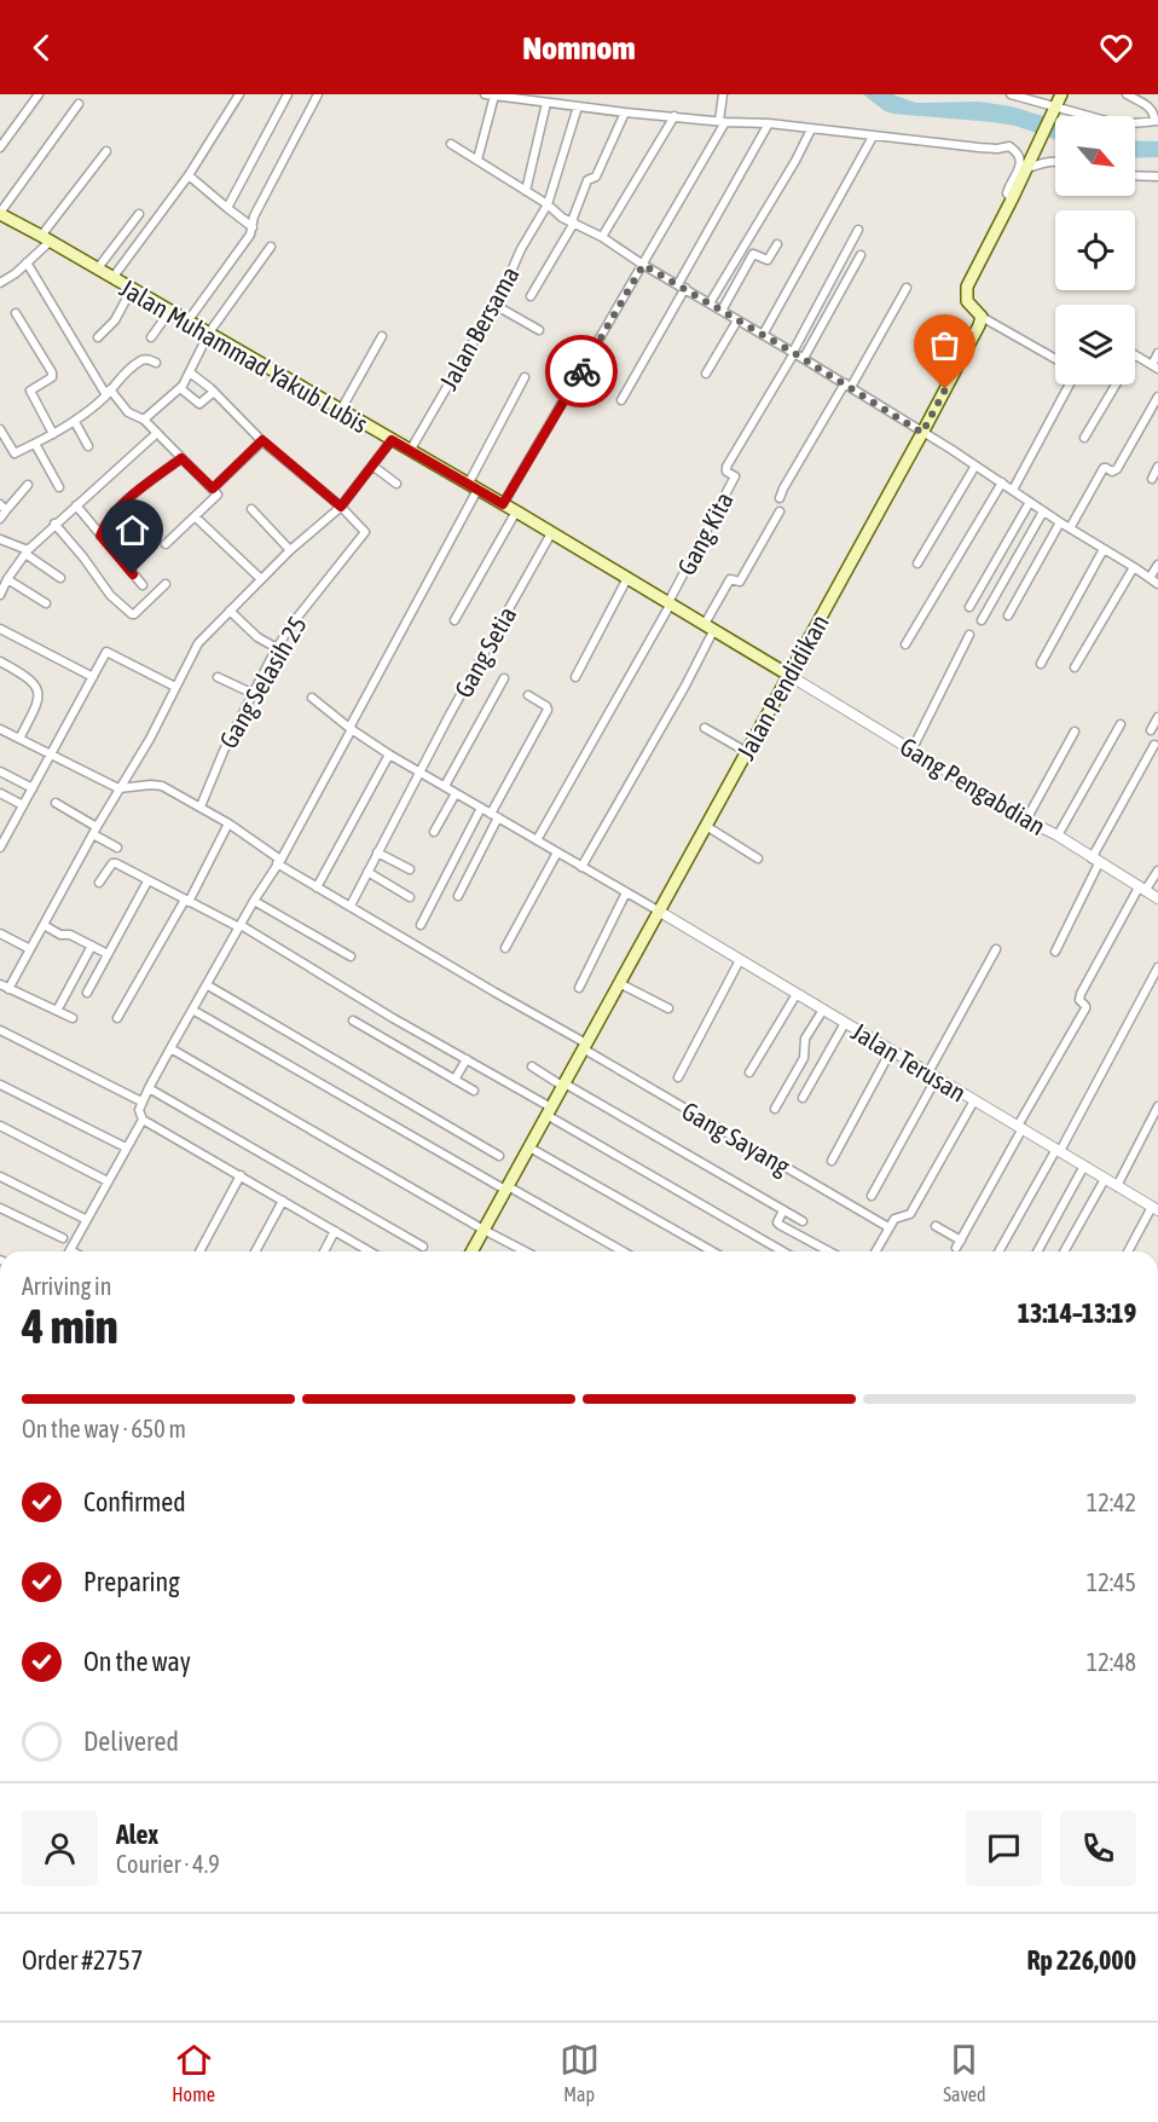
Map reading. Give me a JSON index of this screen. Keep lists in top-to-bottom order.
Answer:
{
  "streets": {
    "main road": ["Jalan Muhammad Yakub Lubis", "Jalan Pendidikan"],
    "street": [
      "Jalan Bersama",
      "Gang Kita",
      "Gang Setia",
      "Gang Selasih 25",
      "Gang Pengabdian",
      "Jalan Terusan",
      "Gang Sayang"
    ]
  },
  "crossings": [
    ["Jalan Bersama", "Jalan Muhammad Yakub Lubis"],
    ["Jalan Muhammad Yakub Lubis", "Gang Kita"],
    ["Jalan Muhammad Yakub Lubis", "Gang Setia"],
    ["Jalan Muhammad Yakub Lubis", "Jalan Pendidikan"],
    ["Jalan Muhammad Yakub Lubis", "Gang Pengabdian"],
    ["Gang Setia", "Gang Sayang"],
    ["Gang Selasih 25", "Gang Sayang"],
    ["Jalan Pendidikan", "Gang Pengabdian"],
    ["Jalan Pendidikan", "Jalan Terusan"],
    ["Jalan Pendidikan", "Gang Sayang"]
  ],
  "north": "bottom right",
  "page": {
    "header": "Nomnom",
    "heading": ["4 min", "Arriving in", "13:14–13:19"],
    "panel": [
      "Alex",
      "Courier · 4.9",
      "Order #2757",
      "Rp 226,000"
    ],
    "bar": "On the way · 650 m",
    "list": [
      ["Confirmed", "12:42"],
      ["Preparing", "12:45"],
      ["On the way", "12:48"],
      "Delivered"
    ],
    "tabs": ["Home", "Map", "Saved"]
  }
}
